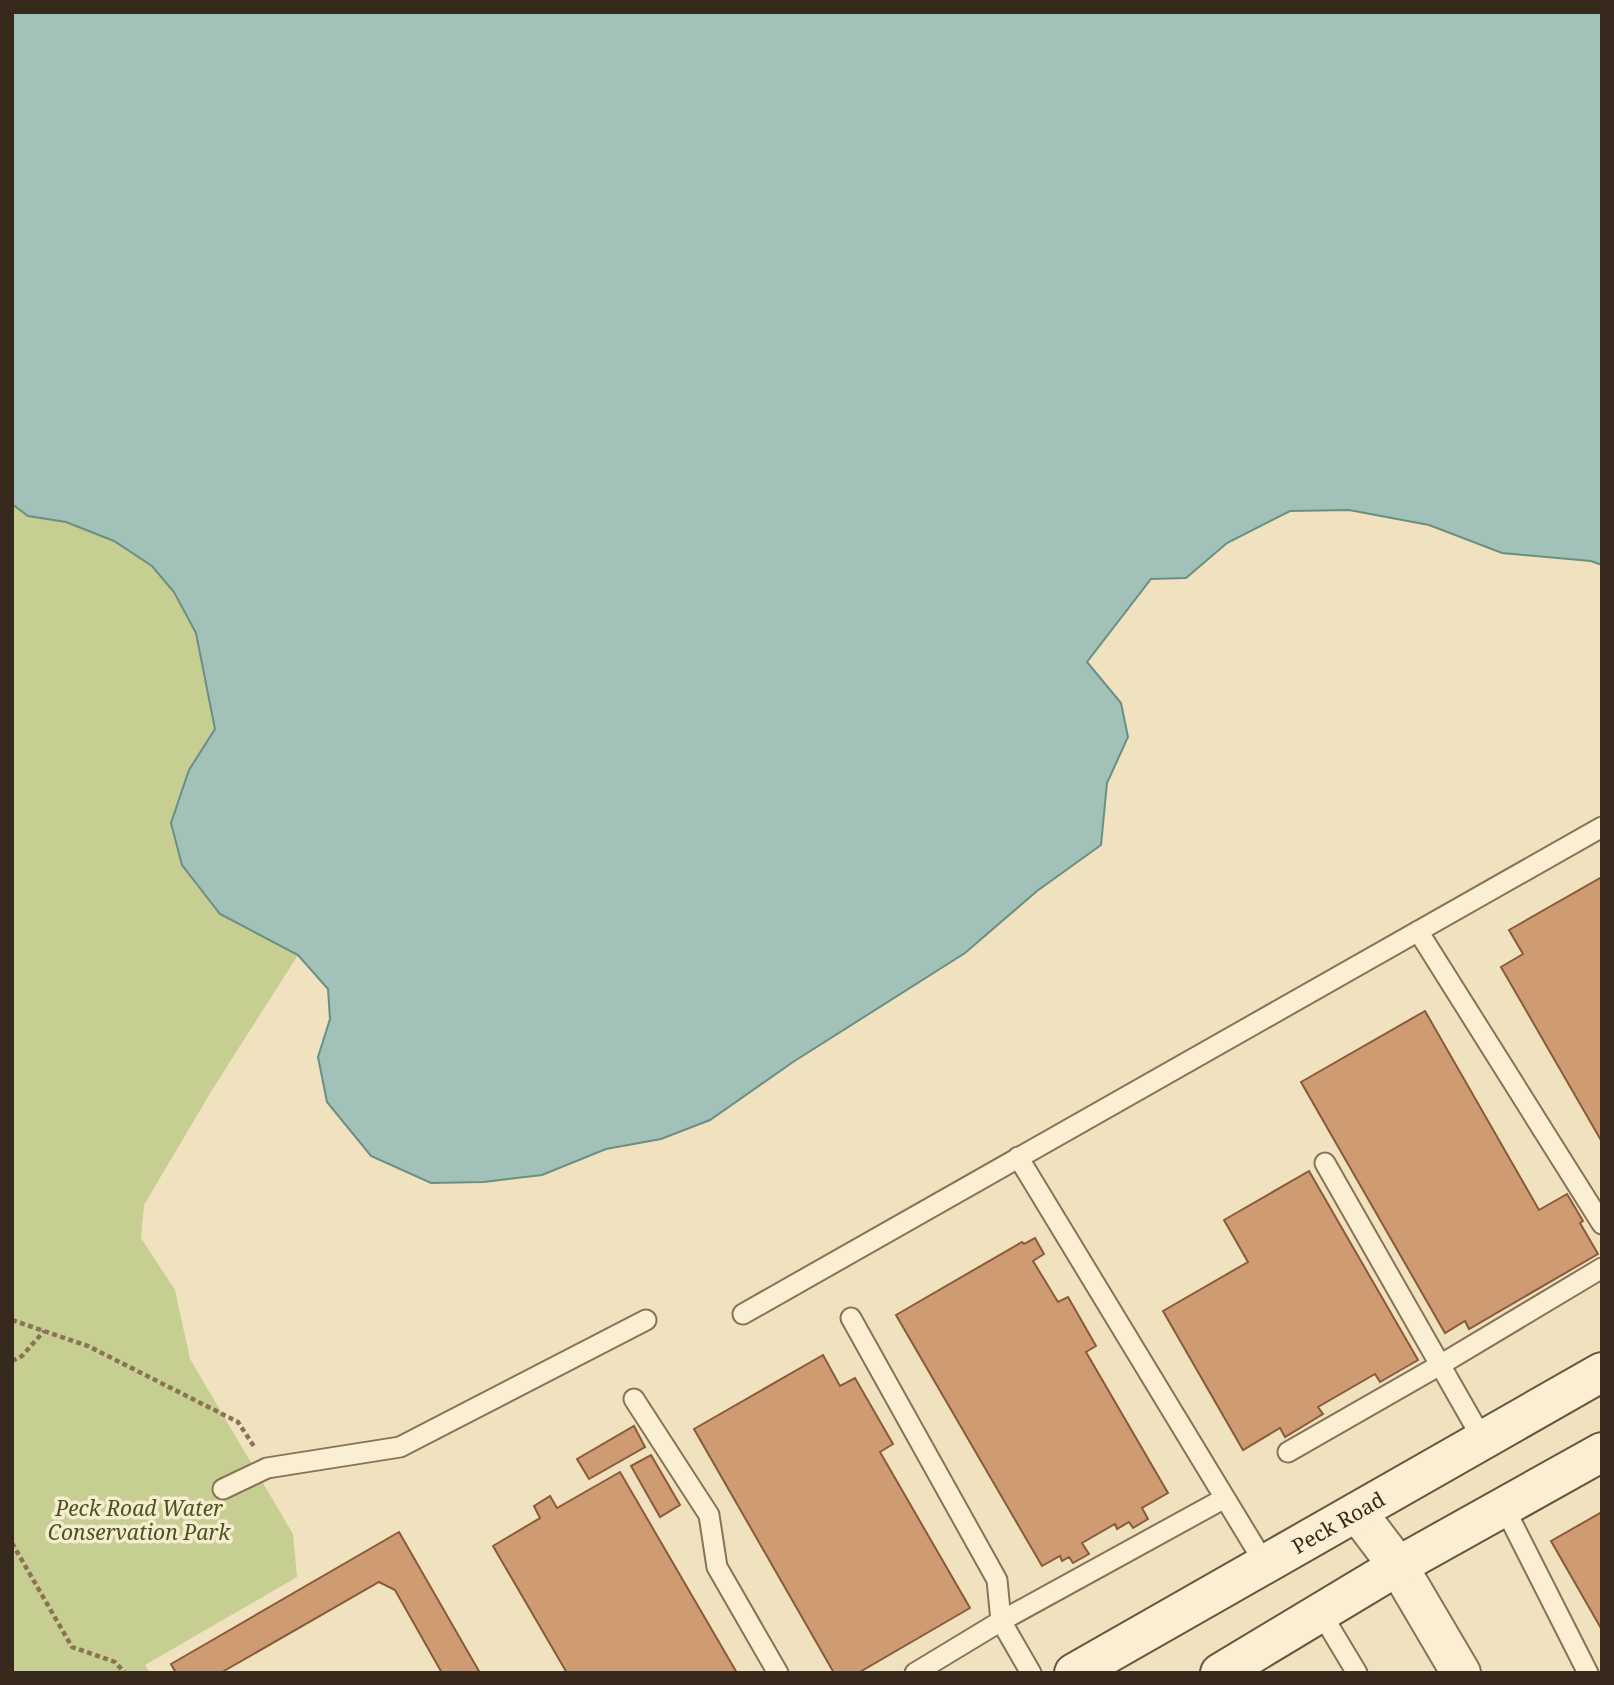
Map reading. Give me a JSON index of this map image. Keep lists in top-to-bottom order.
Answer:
{
  "streets": {
    "main road": ["Peck Road"]
  },
  "parks": ["Peck Road Water Conservation Park"]
}
